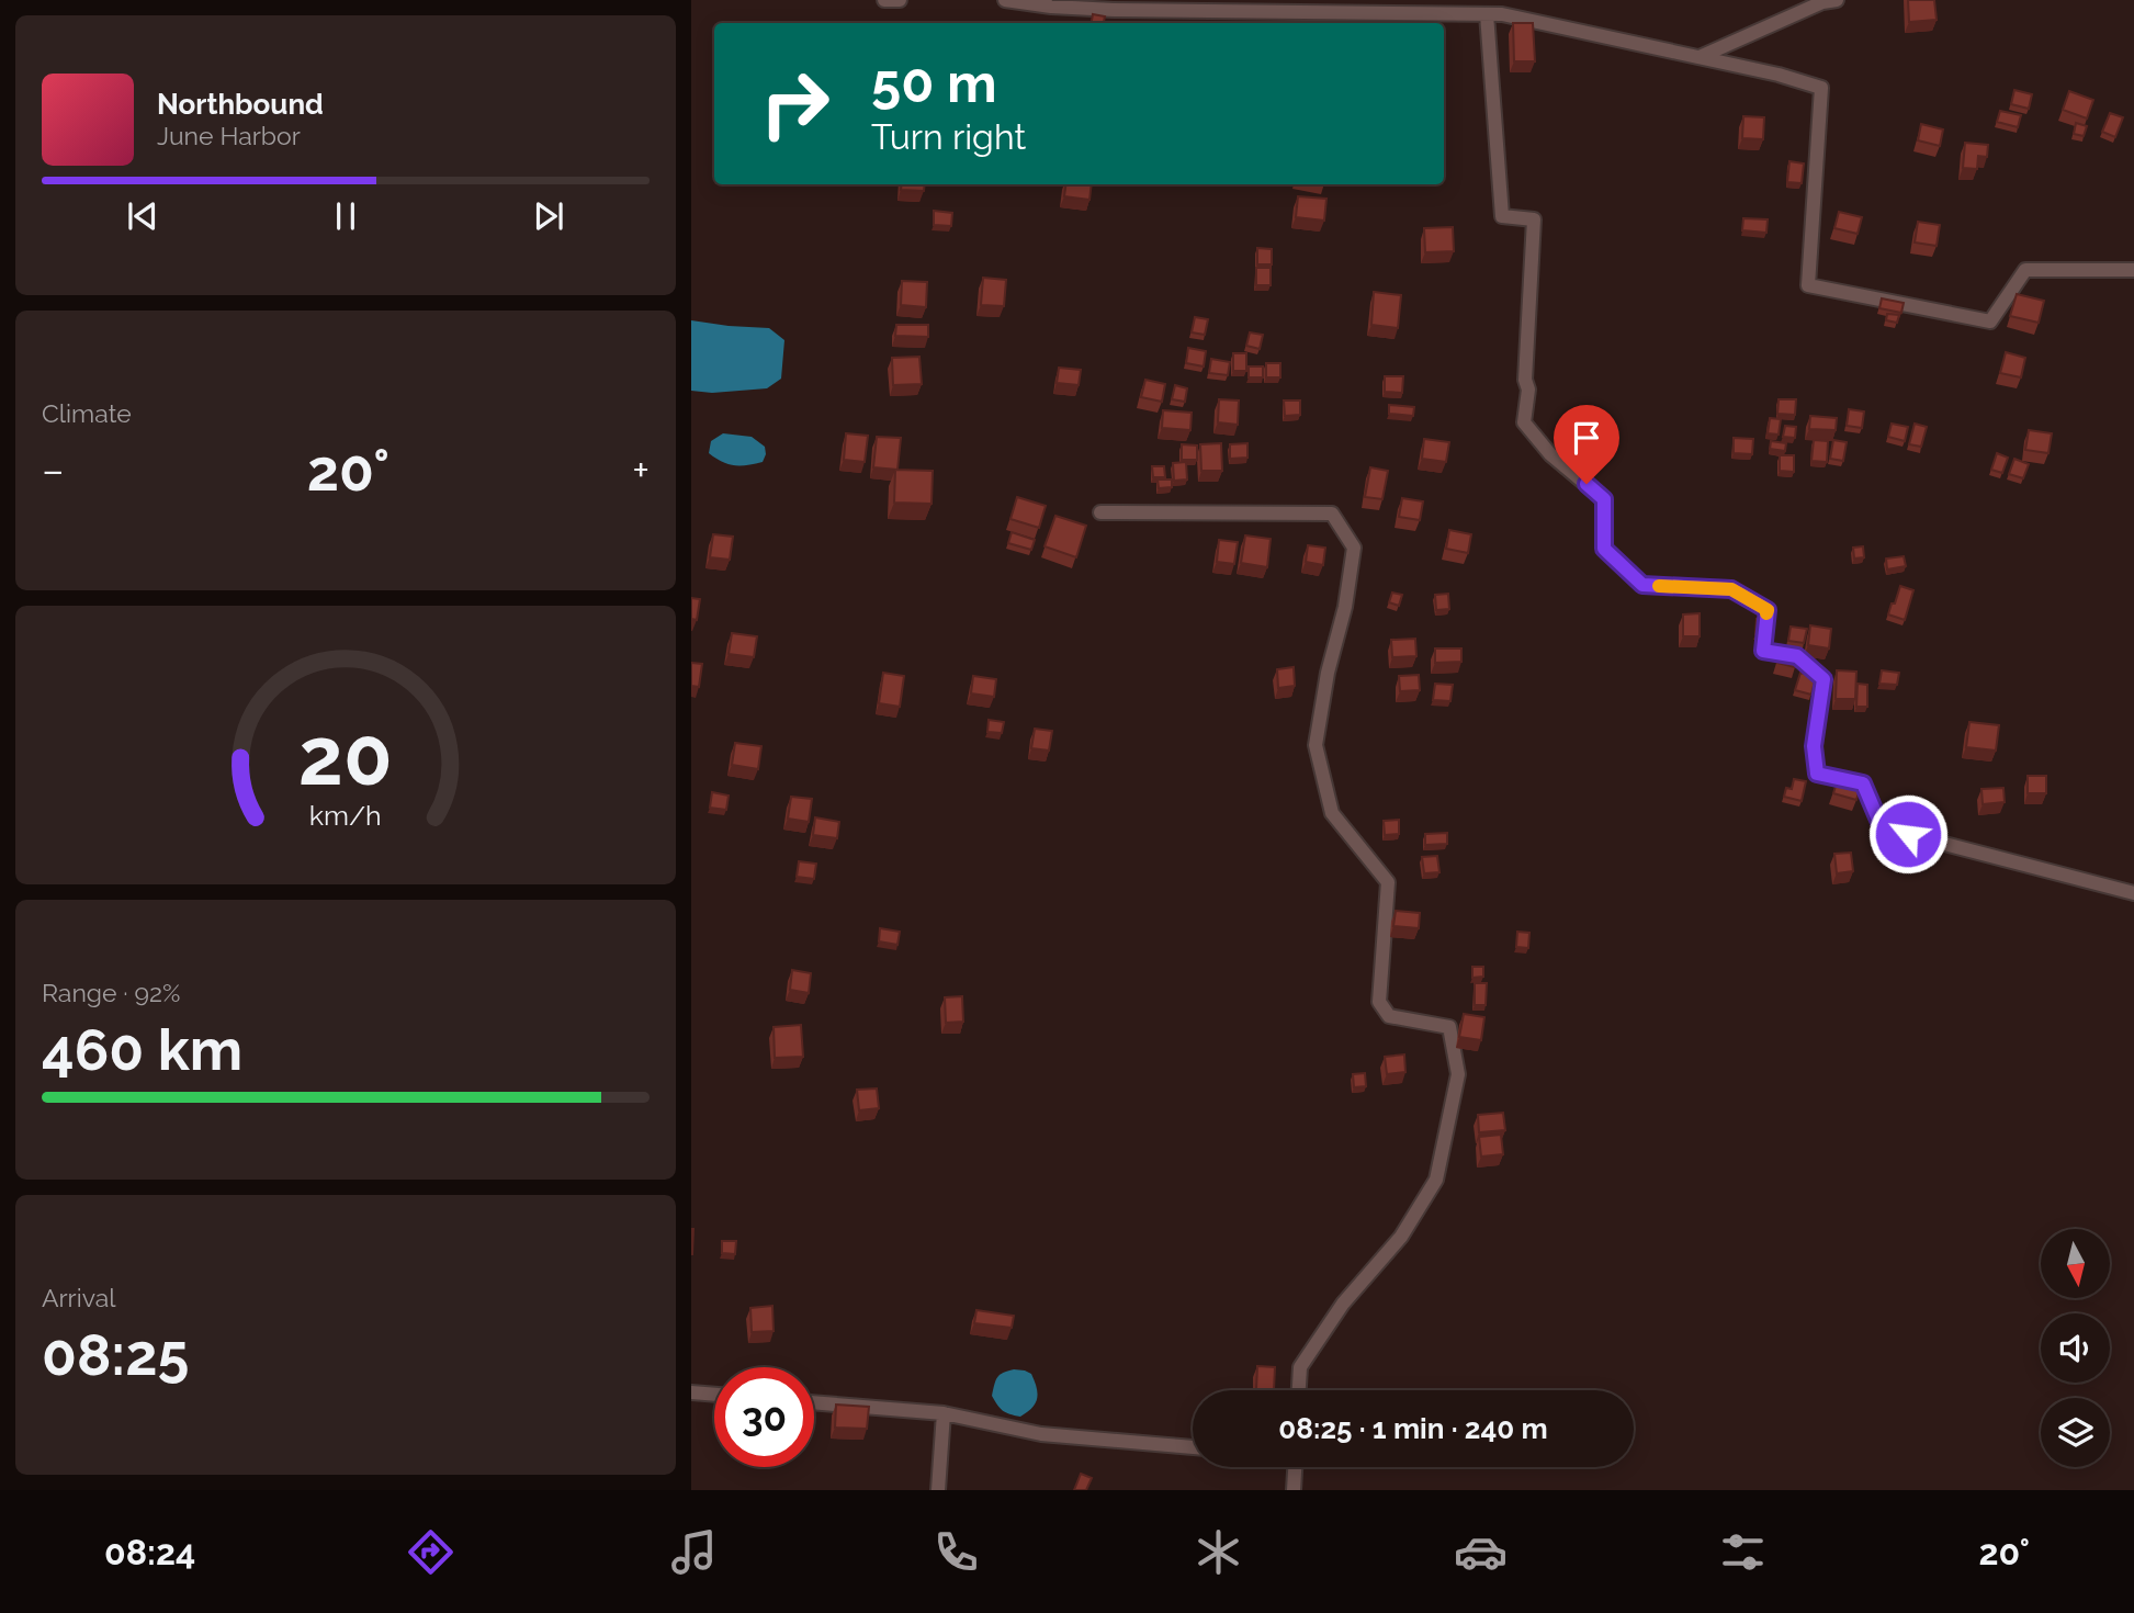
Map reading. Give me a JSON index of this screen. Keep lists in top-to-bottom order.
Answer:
{
  "north": "bottom",
  "page": {
    "turn": ["50 m", "Turn right"],
    "song": ["Northbound", "June Harbor"],
    "tile": [
      "Climate",
      ["Range · 92%", "460 km"],
      ["Arrival", "08:25"]
    ],
    "heat": ["−", "20°", "+"],
    "limit": "30",
    "trip": "08:25 · 1 min · 240 m",
    "tabs": ["08:24", "20°"],
    "gauge": ["20", "km/h"]
  }
}
